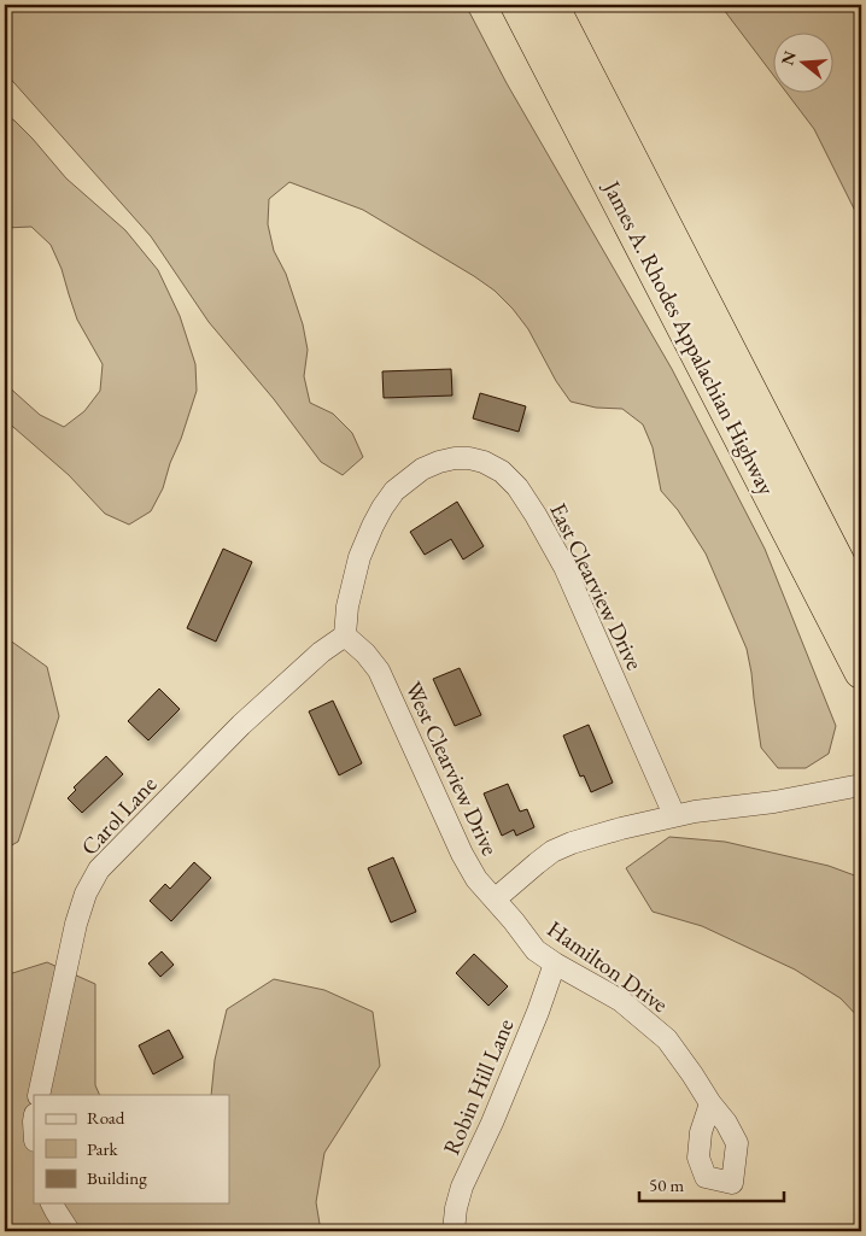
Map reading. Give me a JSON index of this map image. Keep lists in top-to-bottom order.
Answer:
{
  "streets": {
    "highway": ["James A. Rhodes Appalachian Highway"],
    "street": [
      "East Clearview Drive",
      "West Clearview Drive",
      "Carol Lane",
      "Hamilton Drive",
      "Robin Hill Lane"
    ]
  },
  "crossings": [
    ["East Clearview Drive", "West Clearview Drive"],
    ["East Clearview Drive", "Carol Lane"],
    ["West Clearview Drive", "Carol Lane"],
    ["West Clearview Drive", "Hamilton Drive"],
    ["Hamilton Drive", "Robin Hill Lane"]
  ],
  "legend": ["Road", "Park", "Building"],
  "scale_bar": "50 m",
  "north": "left"
}
